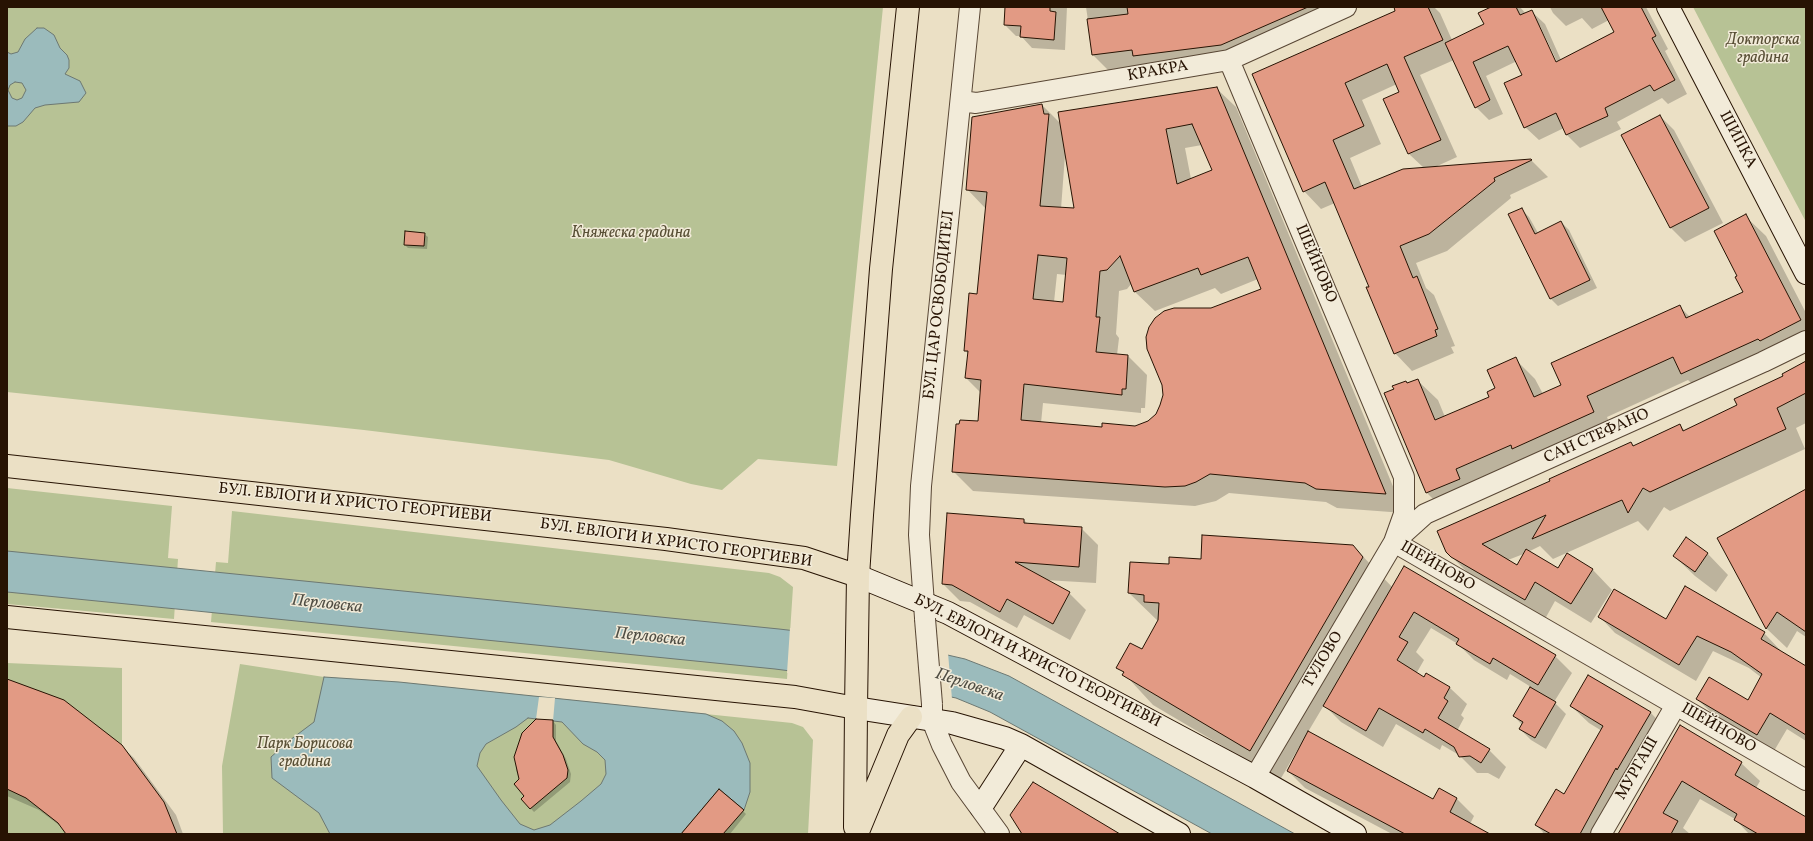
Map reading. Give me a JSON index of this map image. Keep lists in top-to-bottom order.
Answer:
{
  "streets": {
    "main road": ["ШИПКА", "БУЛ. ЕВЛОГИ И ХРИСТО ГЕОРГИЕВИ"],
    "street": [
      "КРАКРА",
      "ШЕЙНОВО",
      "БУЛ. ЦАР ОСВОБОДИТЕЛ",
      "САН СТЕФАНО",
      "ТУЛОВО",
      "МУРГАШ"
    ]
  },
  "crossings": [
    ["КРАКРА", "ШЕЙНОВО"],
    ["КРАКРА", "БУЛ. ЦАР ОСВОБОДИТЕЛ"],
    ["ШЕЙНОВО", "САН СТЕФАНО"],
    ["ШЕЙНОВО", "ТУЛОВО"],
    ["ШЕЙНОВО", "МУРГАШ"],
    ["БУЛ. ЦАР ОСВОБОДИТЕЛ", "БУЛ. ЕВЛОГИ И ХРИСТО ГЕОРГИЕВИ"],
    ["САН СТЕФАНО", "ТУЛОВО"],
    ["БУЛ. ЕВЛОГИ И ХРИСТО ГЕОРГИЕВИ", "ТУЛОВО"]
  ],
  "water": ["Перловска"],
  "parks": ["Докторска градина", "Княжеска градина", "Парк Борисова градина"]
}
